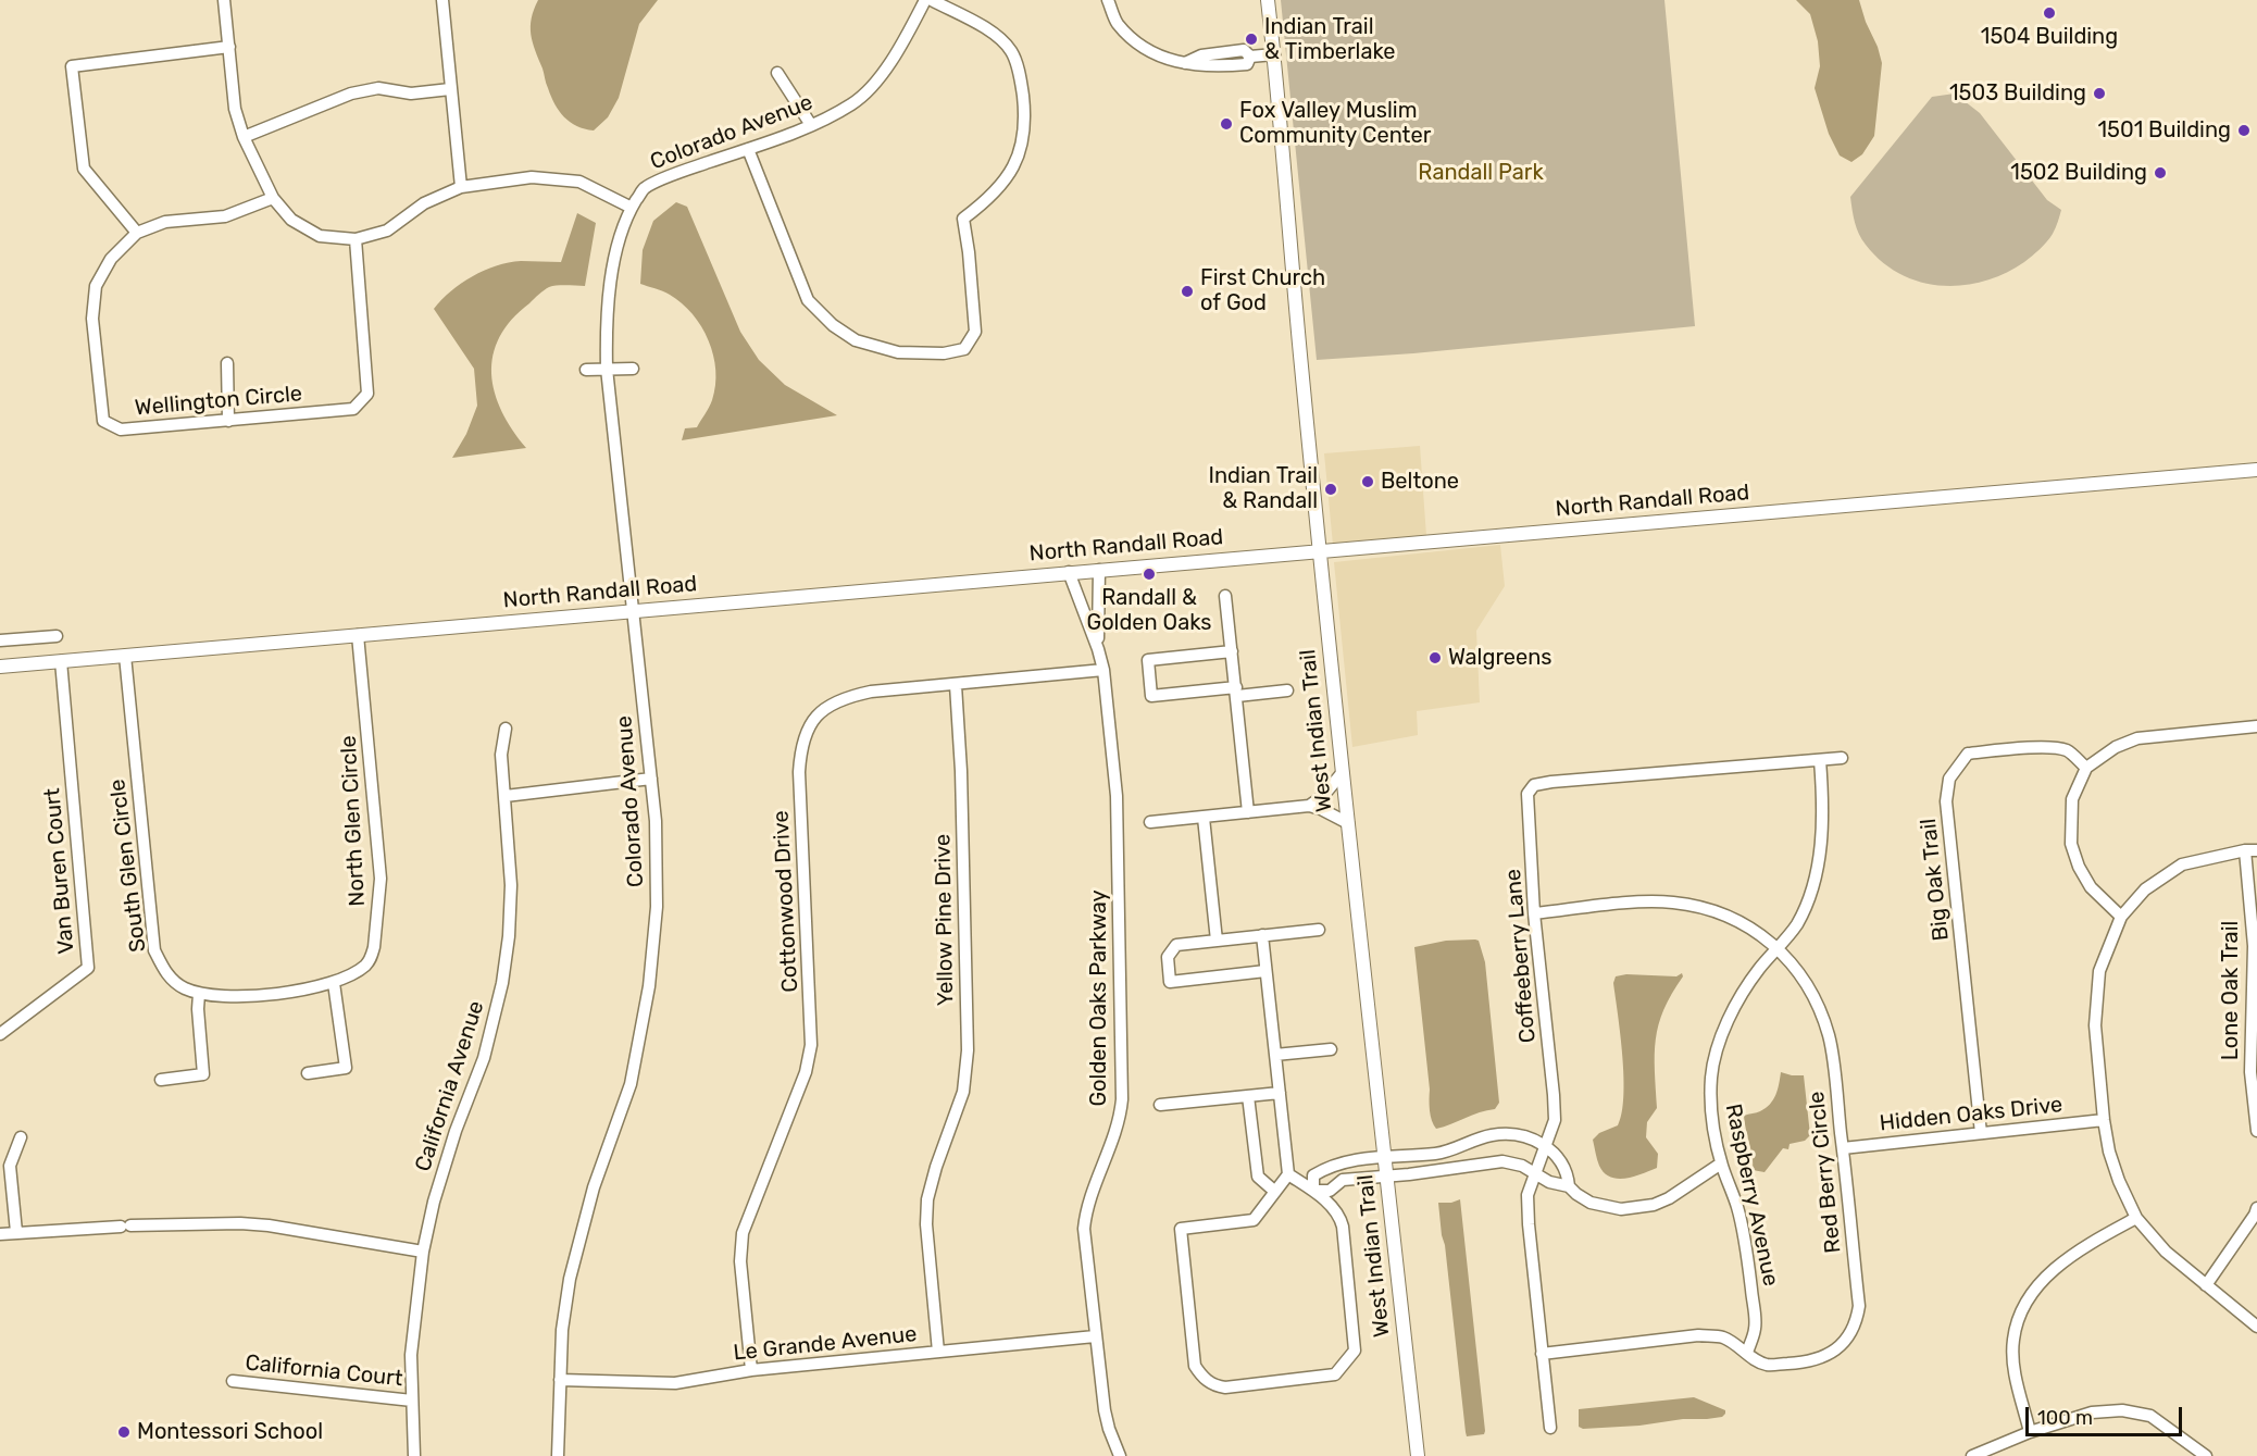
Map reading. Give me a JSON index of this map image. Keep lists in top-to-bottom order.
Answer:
{
  "streets": {
    "main road": ["North Randall Road", "West Indian Trail"],
    "street": [
      "Colorado Avenue",
      "Wellington Circle",
      "North Glen Circle",
      "South Glen Circle",
      "Van Buren Court",
      "Big Oak Trail",
      "Cottonwood Drive",
      "Yellow Pine Drive",
      "Coffeeberry Lane",
      "Lone Oak Trail",
      "Golden Oaks Parkway",
      "California Avenue",
      "Hidden Oaks Drive",
      "Red Berry Circle",
      "Raspberry Avenue",
      "Le Grande Avenue",
      "California Court"
    ]
  },
  "crossings": [
    ["Colorado Avenue", "North Randall Road"],
    ["Colorado Avenue", "Le Grande Avenue"],
    ["North Randall Road", "West Indian Trail"],
    ["North Randall Road", "North Glen Circle"],
    ["North Randall Road", "South Glen Circle"],
    ["North Randall Road", "Van Buren Court"],
    ["North Randall Road", "Golden Oaks Parkway"],
    ["North Glen Circle", "South Glen Circle"],
    ["Big Oak Trail", "Hidden Oaks Drive"],
    ["Cottonwood Drive", "Yellow Pine Drive"],
    ["Cottonwood Drive", "Golden Oaks Parkway"],
    ["Cottonwood Drive", "Le Grande Avenue"],
    ["Yellow Pine Drive", "Le Grande Avenue"],
    ["Coffeeberry Lane", "Red Berry Circle"],
    ["Coffeeberry Lane", "Raspberry Avenue"],
    ["Golden Oaks Parkway", "Le Grande Avenue"],
    ["California Avenue", "California Court"],
    ["Hidden Oaks Drive", "Red Berry Circle"],
    ["Red Berry Circle", "Raspberry Avenue"]
  ],
  "parks": ["Randall Park"],
  "places": [
    "1504 Building",
    "Indian Trail & Timberlake",
    "1503 Building",
    "Fox Valley Muslim Community Center",
    "1501 Building",
    "1502 Building",
    "First Church of God",
    "Beltone",
    "Indian Trail & Randall",
    "Randall & Golden Oaks",
    "Walgreens",
    "Montessori School"
  ],
  "scale_bar": "100 m"
}
